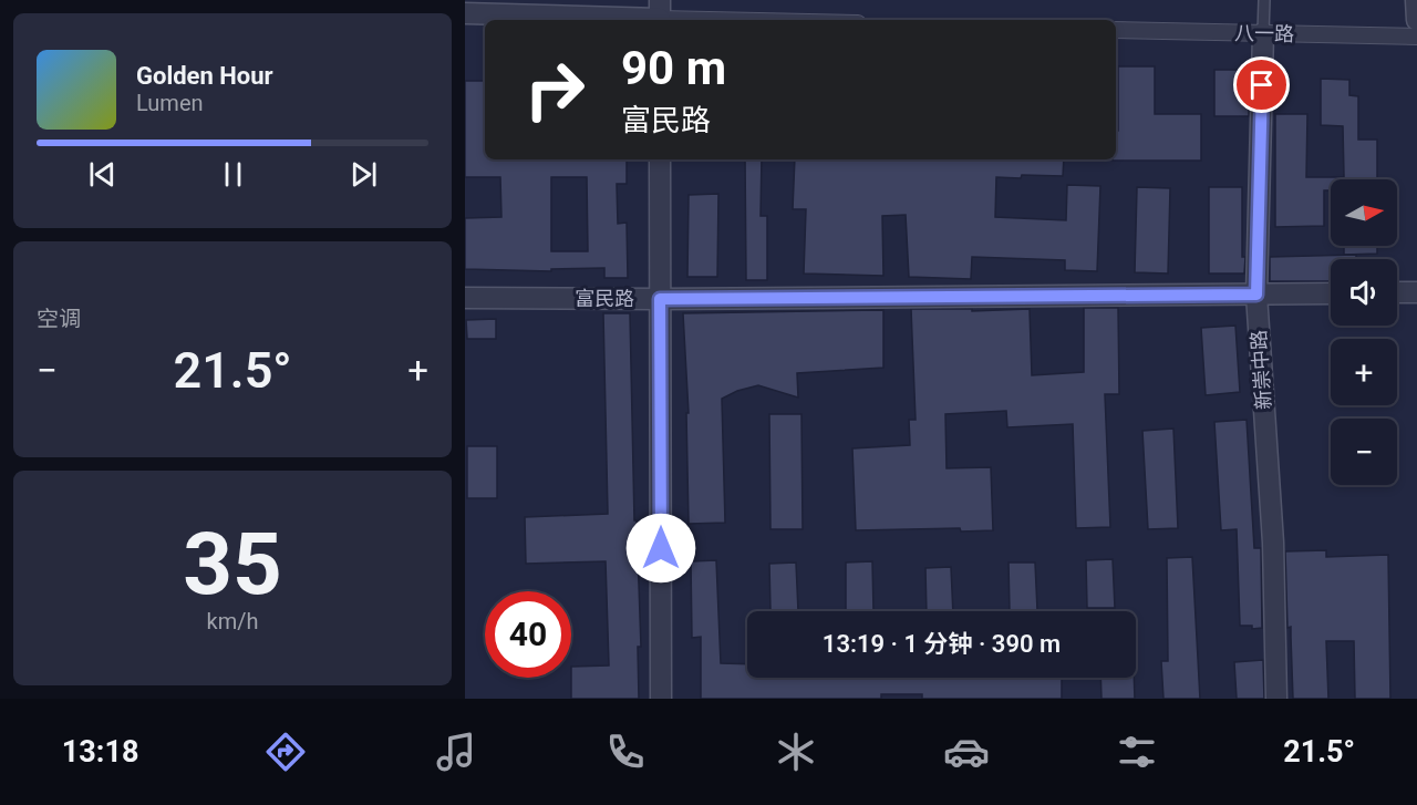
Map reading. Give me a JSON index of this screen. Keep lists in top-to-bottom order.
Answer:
{
  "streets": {
    "street": ["八一路", "富民路", "新崇中路"]
  },
  "crossings": [
    ["八一路", "新崇中路"],
    ["富民路", "新崇中路"]
  ],
  "north": "right",
  "page": {
    "turn": ["90 m", "富民路"],
    "song": ["Golden Hour", "Lumen"],
    "map_buttons": ["+", "−"],
    "tile": [
      "空调",
      ["35", "km/h"]
    ],
    "heat": ["−", "21.5°", "+"],
    "limit": "40",
    "trip": "13:19 · 1 分钟 · 390 m",
    "tabs": ["13:18", "21.5°"]
  }
}
